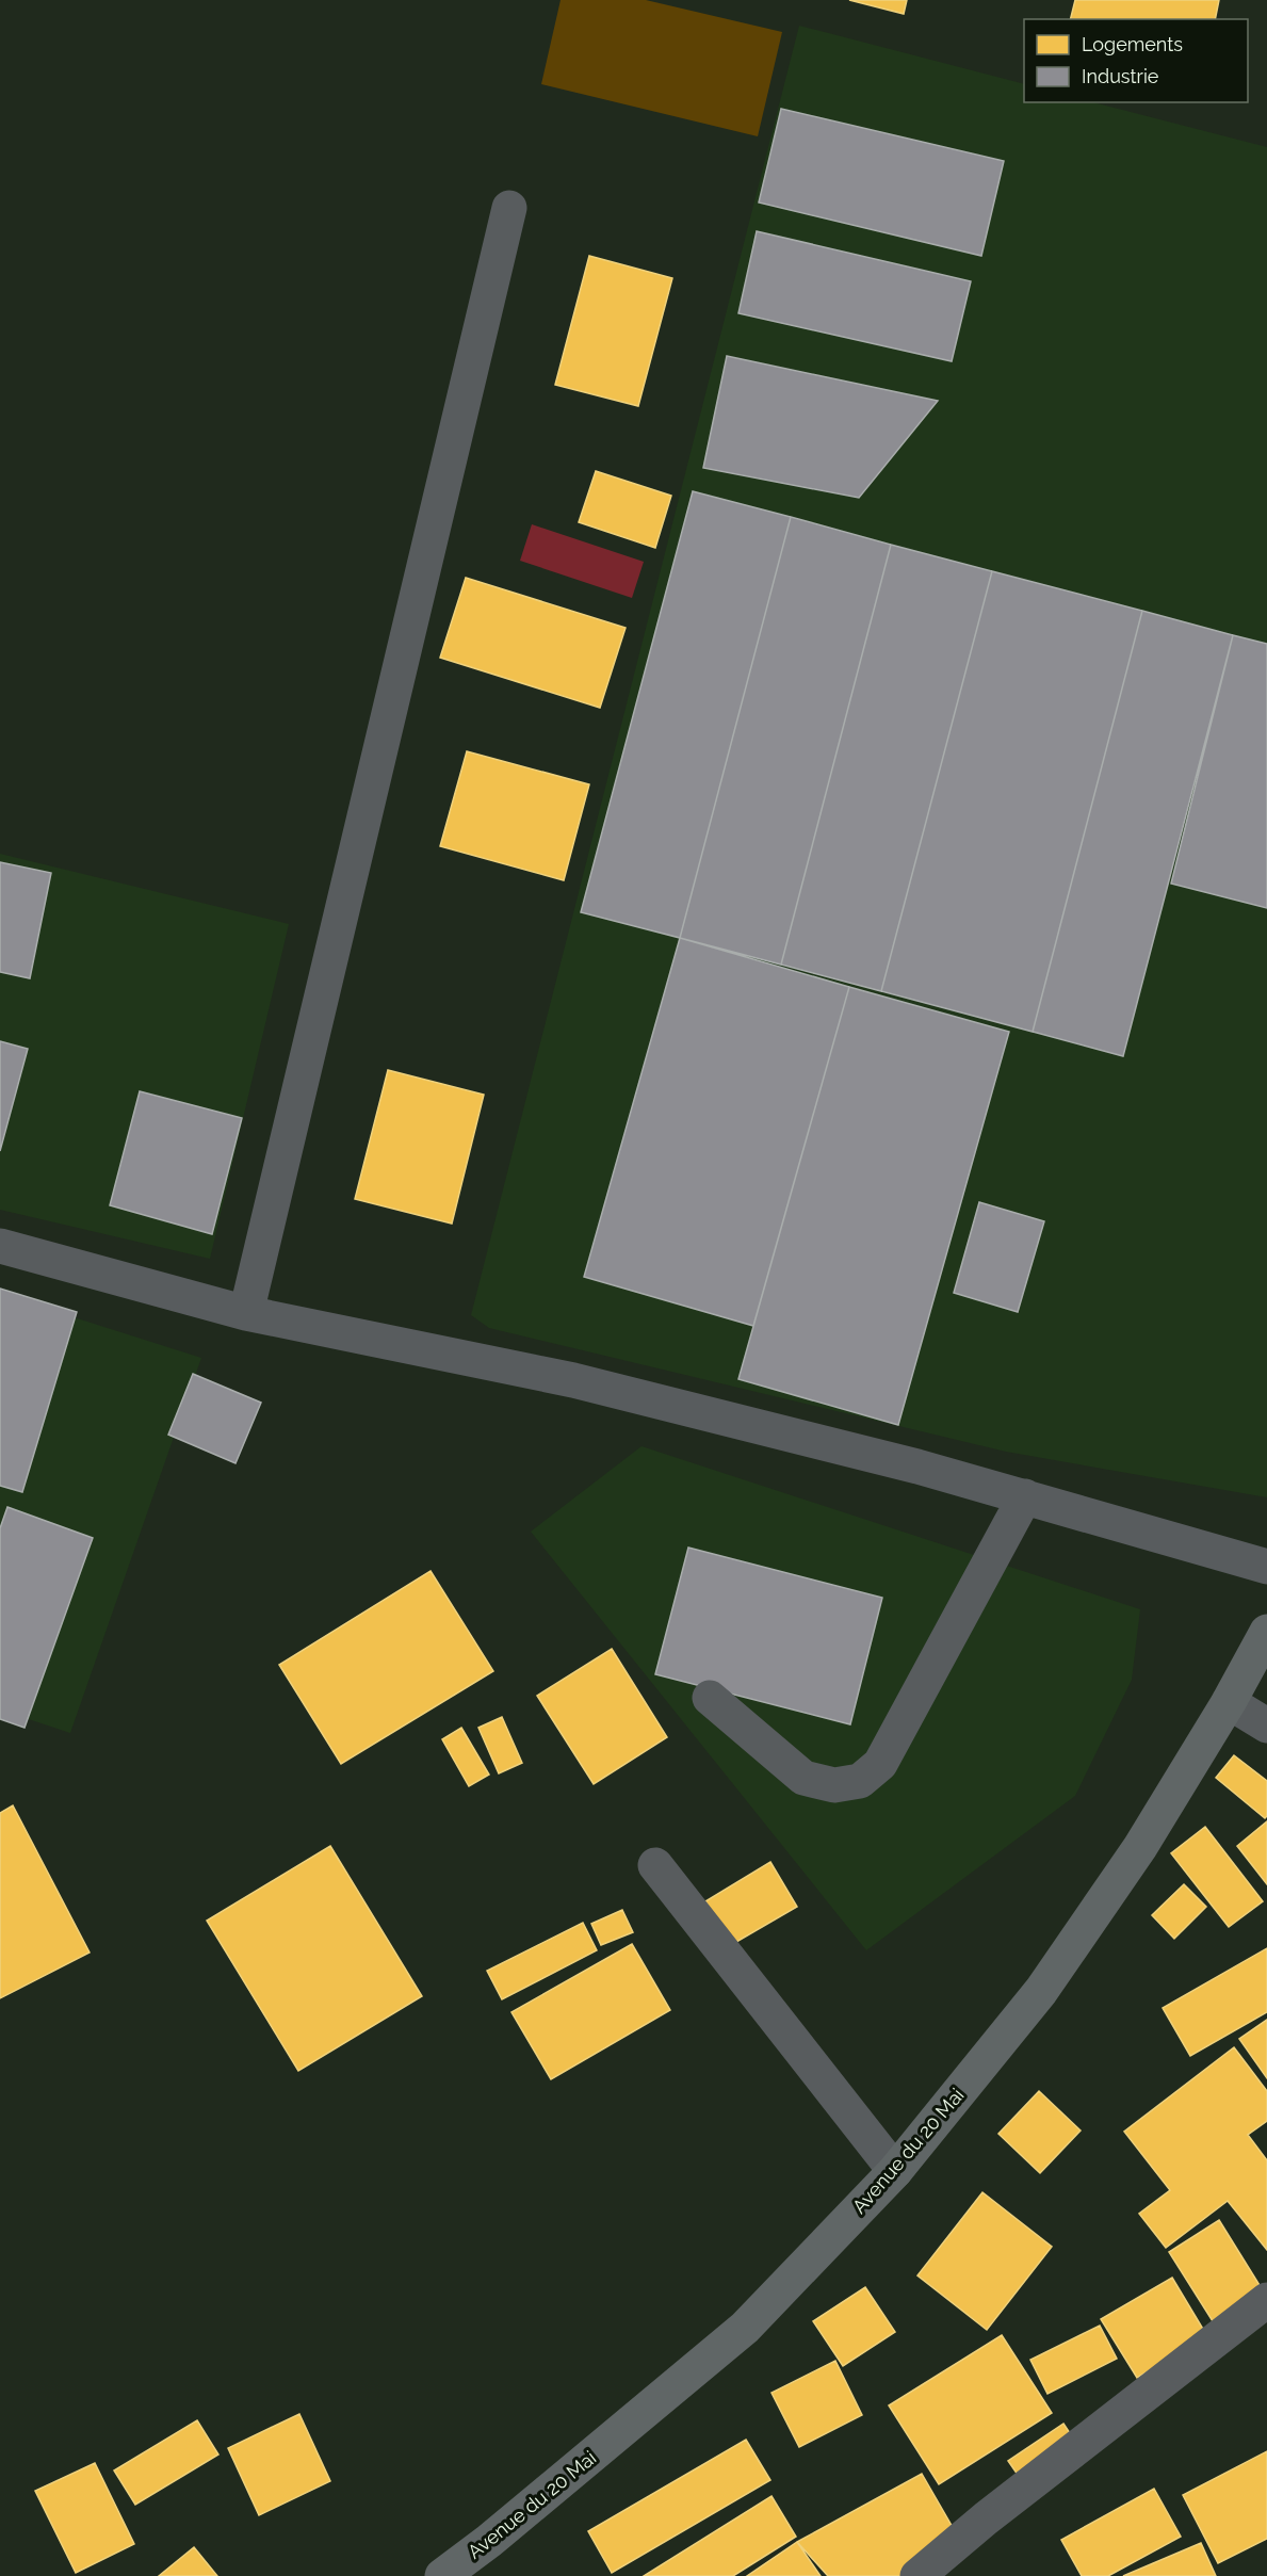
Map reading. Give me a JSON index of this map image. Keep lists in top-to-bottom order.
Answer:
{
  "streets": {
    "main road": ["Avenue du 20 Mai"]
  },
  "legend": ["Logements", "Industrie"]
}
